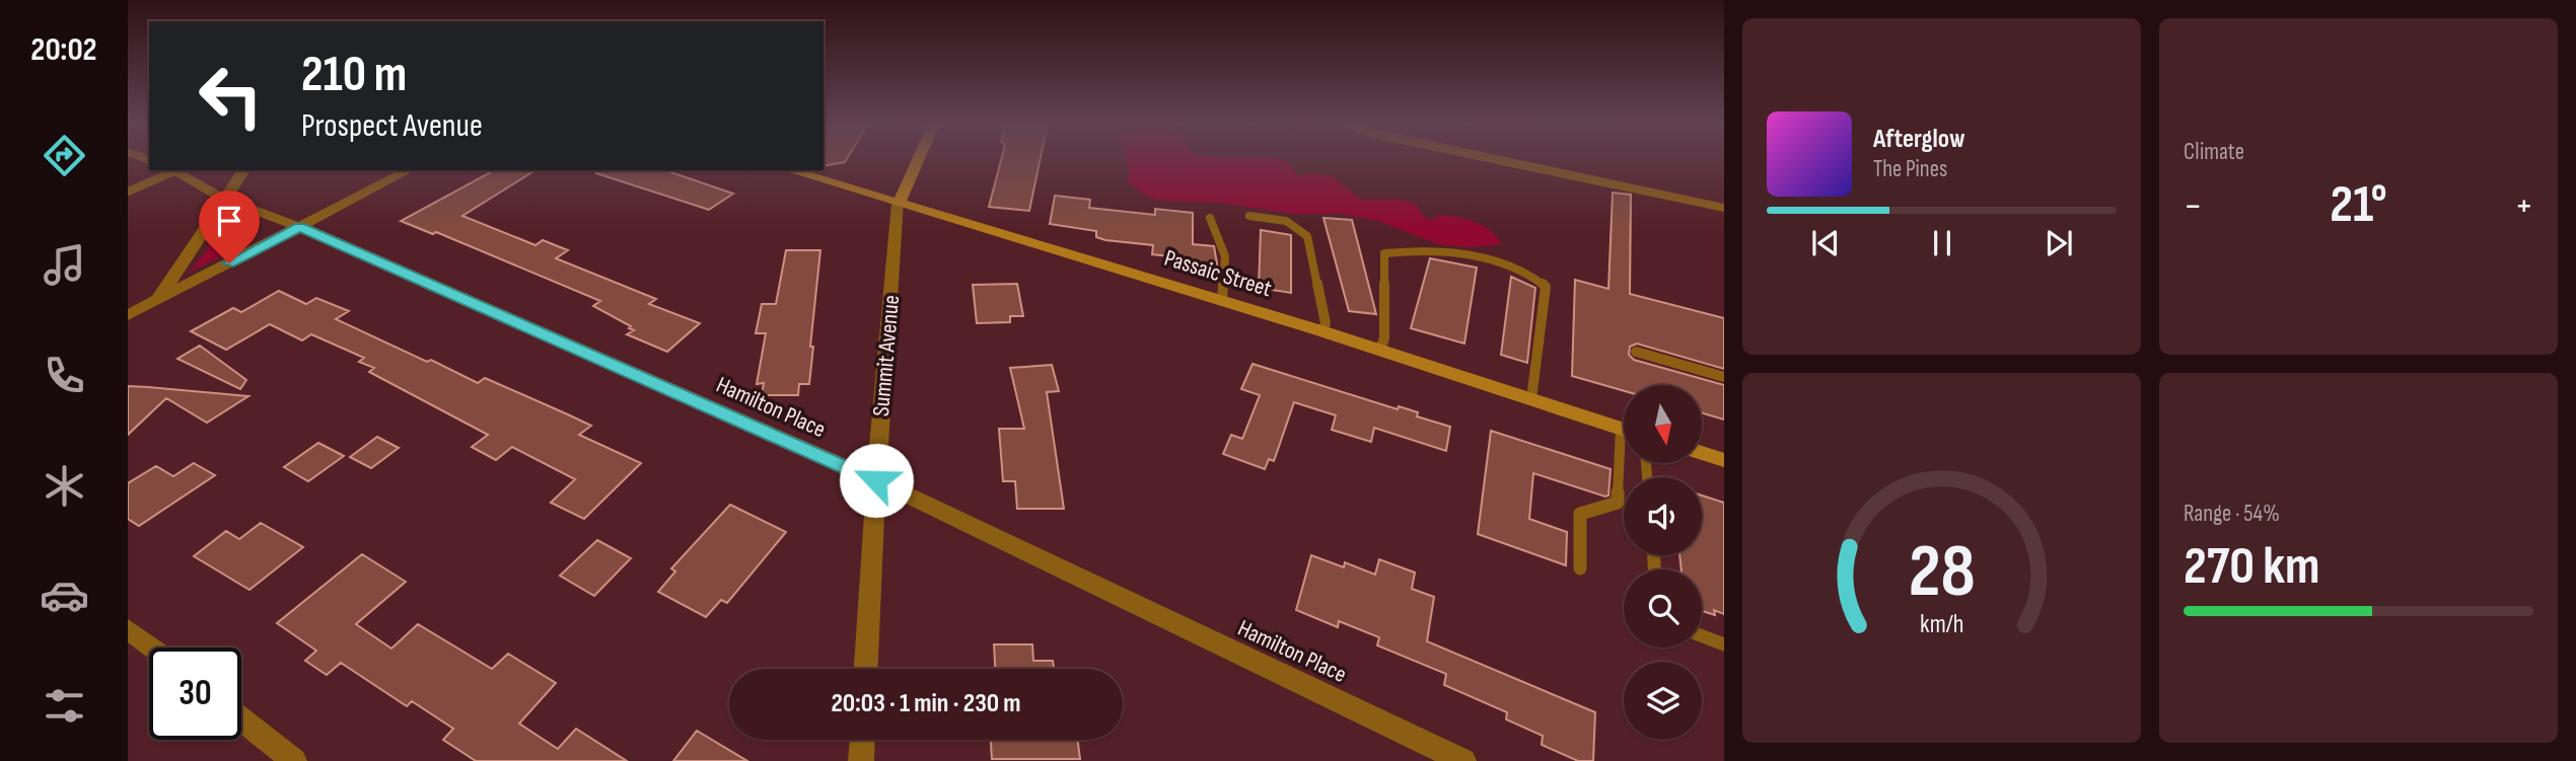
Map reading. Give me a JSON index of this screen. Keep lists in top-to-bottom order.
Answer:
{
  "streets": {
    "main road": ["Passaic Street", "Summit Avenue"],
    "street": ["Hamilton Place"]
  },
  "crossings": [
    ["Passaic Street", "Summit Avenue"],
    ["Summit Avenue", "Hamilton Place"]
  ],
  "north": "bottom",
  "page": {
    "tabs": "20:02",
    "tile": [
      "Climate",
      ["Range · 54%", "270 km"]
    ],
    "turn": ["210 m", "Prospect Avenue"],
    "song": ["Afterglow", "The Pines"],
    "heat": ["−", "21°", "+"],
    "limit": "30",
    "trip": "20:03 · 1 min · 230 m",
    "gauge": ["28", "km/h"]
  }
}
